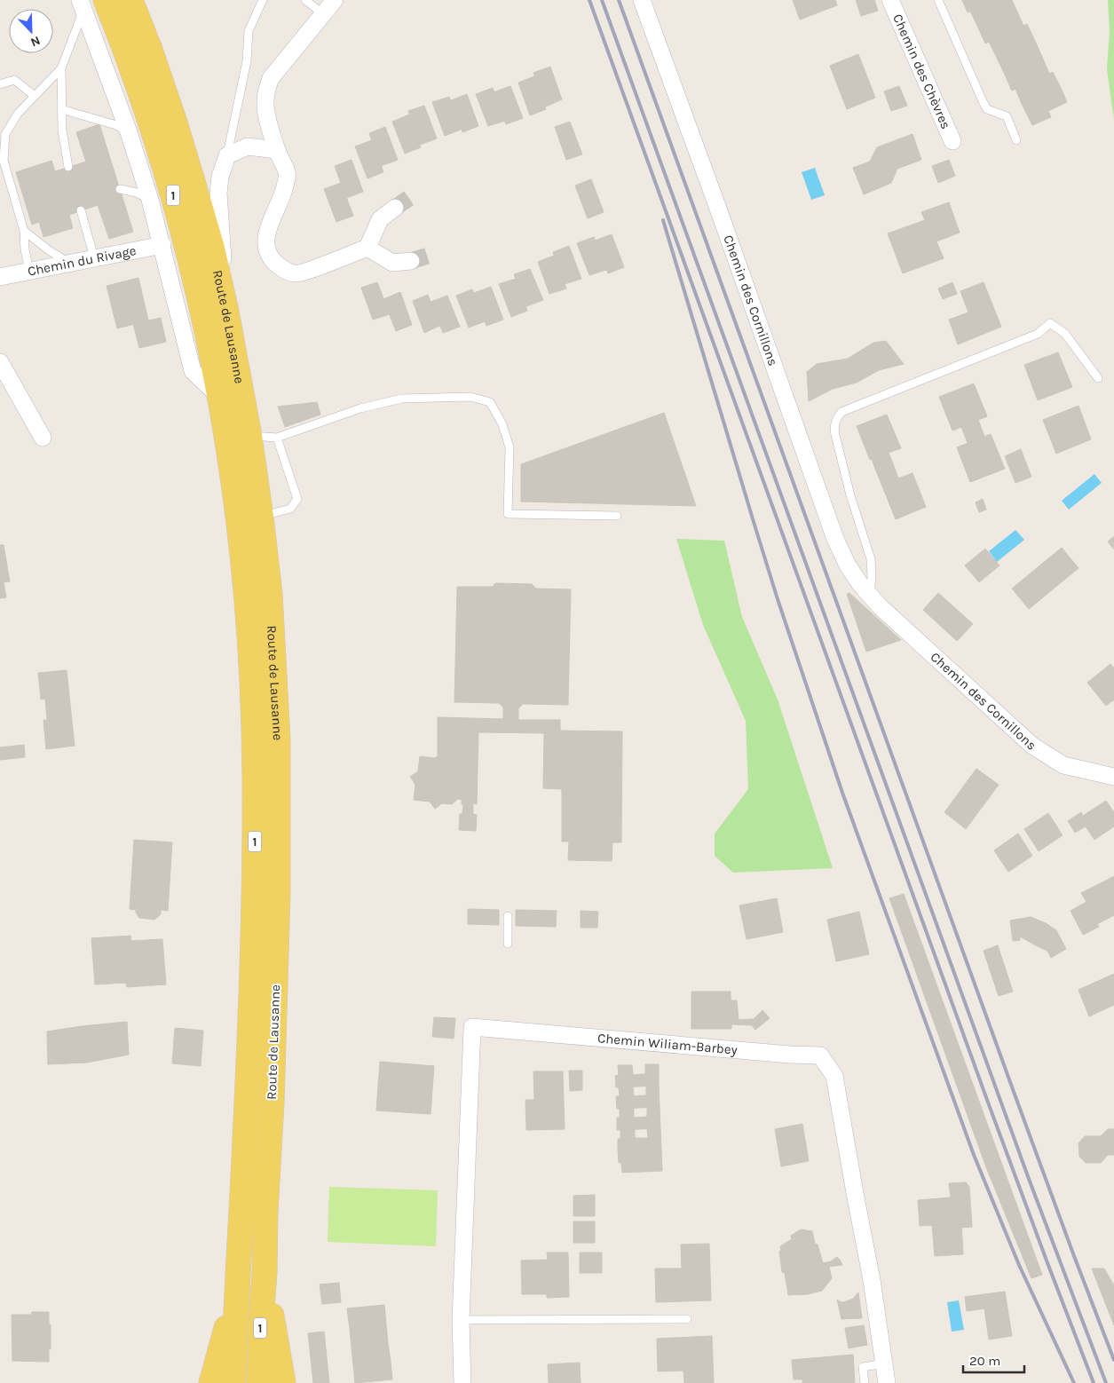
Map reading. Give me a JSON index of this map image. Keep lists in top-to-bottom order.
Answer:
{
  "streets": {
    "main road": ["1", "Route de Lausanne"],
    "street": [
      "Chemin des Chèvres",
      "Chemin du Rivage",
      "Chemin des Cornillons",
      "Chemin Wiliam-Barbey"
    ]
  },
  "crossings": [
    ["Chemin du Rivage", "Route de Lausanne"]
  ],
  "scale_bar": "20 m",
  "north": "bottom right"
}
